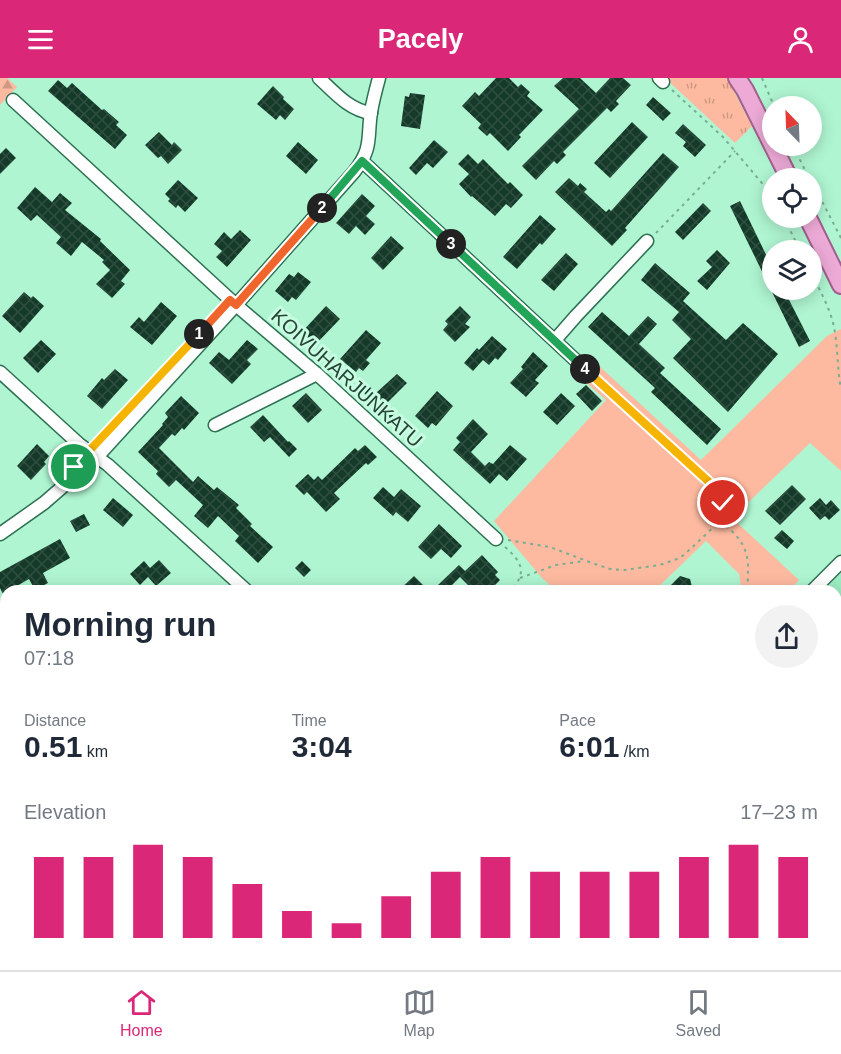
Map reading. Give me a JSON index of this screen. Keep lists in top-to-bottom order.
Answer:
{
  "streets": {
    "street": ["KOIVUHARJUNKATU"]
  },
  "north": "top left",
  "page": {
    "header": "Pacely",
    "pins": [
      "2",
      "3",
      "1",
      "4"
    ],
    "heading": ["Morning run", "07:18"],
    "stats": [
      ["Distance", "0.51 km"],
      ["Time", "3:04"],
      ["Pace", "6:01 /km"]
    ],
    "chart": ["Elevation", "17–23 m"],
    "tabs": ["Home", "Map", "Saved"]
  }
}
